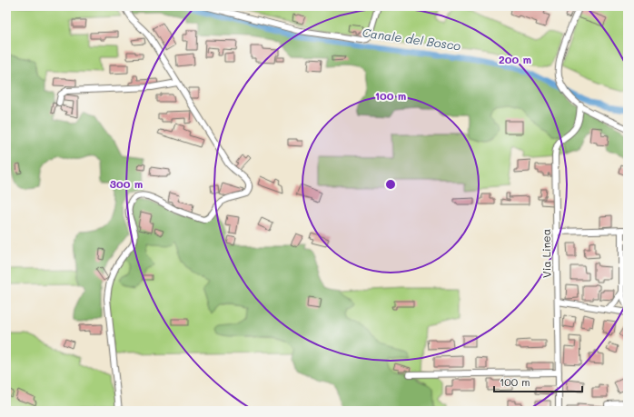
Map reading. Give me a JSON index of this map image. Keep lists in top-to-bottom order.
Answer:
{
  "streets": {
    "street": ["Via Linea"]
  },
  "water": ["Canale del Bosco"],
  "scale_bar": "100 m",
  "rings": ["200 m", "100 m", "300 m"]
}
